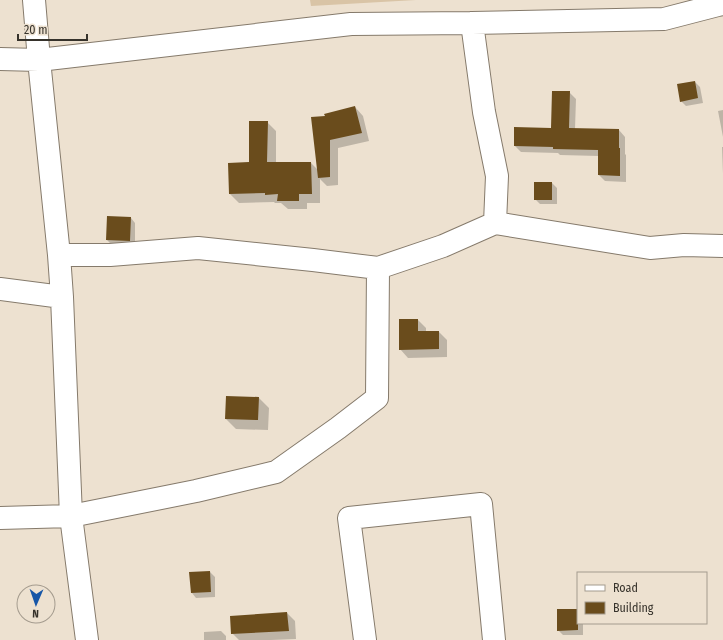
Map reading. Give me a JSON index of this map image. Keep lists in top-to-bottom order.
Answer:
{
  "legend": ["Road", "Building"],
  "scale_bar": "20 m",
  "north": "bottom"
}
